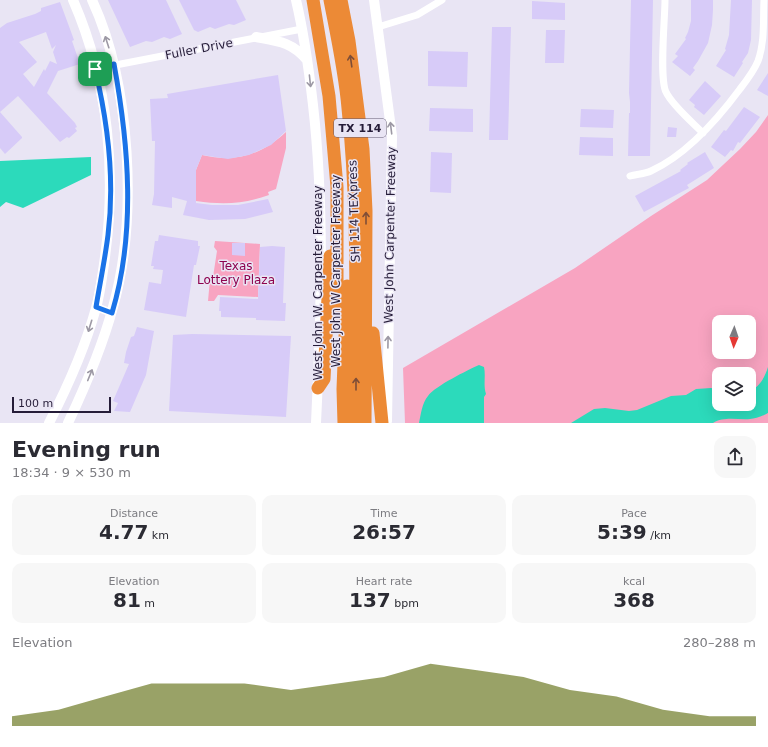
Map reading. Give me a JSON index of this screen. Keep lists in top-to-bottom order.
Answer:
{
  "streets": {
    "highway": ["TX 114", "SH 114 TEXpress", "West John W Carpenter Freeway"],
    "main road": ["West John Carpenter Freeway", "West John W. Carpenter Freeway"],
    "street": ["Fuller Drive"]
  },
  "crossings": [
    ["Fuller Drive", "West John W. Carpenter Freeway"]
  ],
  "one_way": ["West John Carpenter Freeway", "West John W. Carpenter Freeway"],
  "parks": ["Texas Lottery Plaza"],
  "scale_bar": "100 m",
  "north": "bottom",
  "page": {
    "scale": "100 m",
    "heading": ["Evening run", "18:34 · 9 × 530 m"],
    "stats": [
      ["Distance", "4.77 km"],
      ["Time", "26:57"],
      ["Pace", "5:39 /km"],
      ["Elevation", "81 m"],
      ["Heart rate", "137 bpm"],
      ["kcal", "368"]
    ],
    "chart": ["Elevation", "280–288 m"]
  }
}
